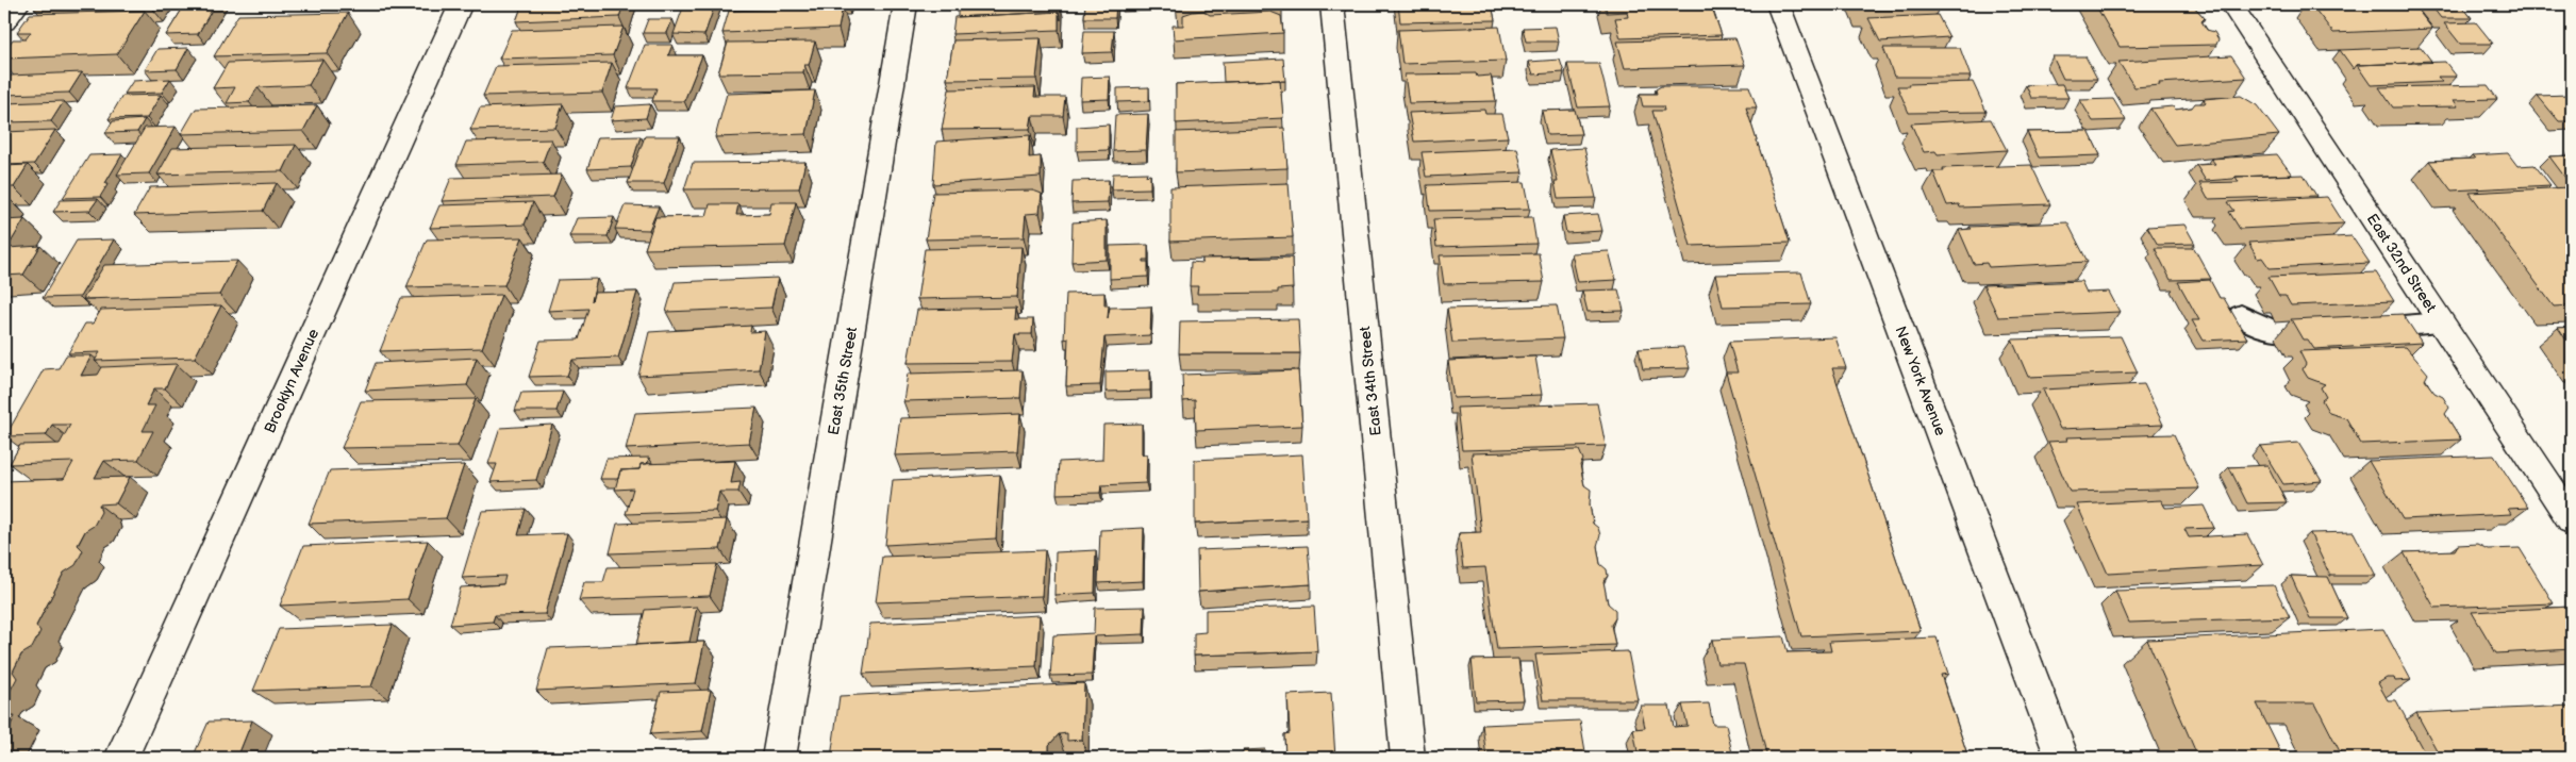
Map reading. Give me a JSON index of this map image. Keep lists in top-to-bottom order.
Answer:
{
  "streets": {
    "street": [
      "East 32nd Street",
      "Brooklyn Avenue",
      "East 35th Street",
      "East 34th Street",
      "New York Avenue"
    ]
  }
}
